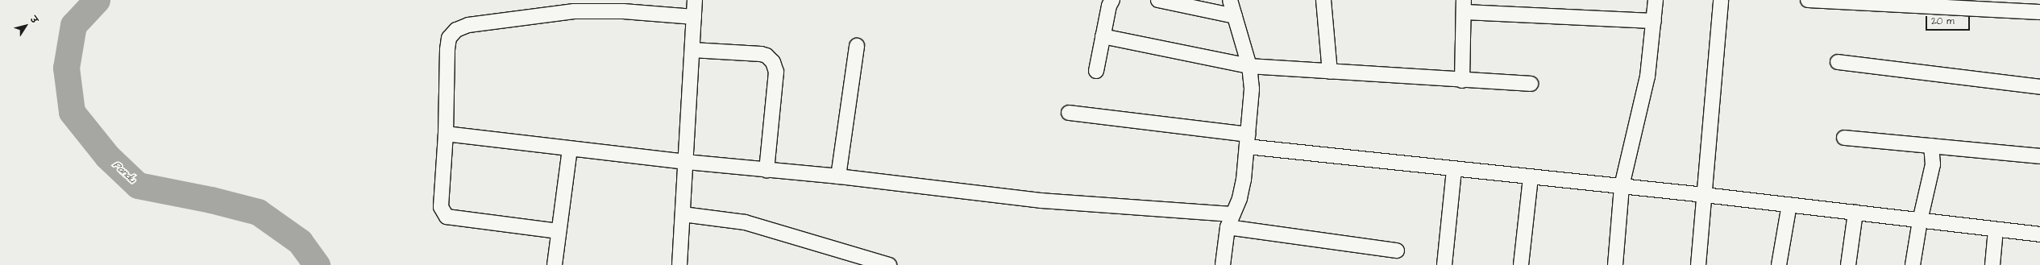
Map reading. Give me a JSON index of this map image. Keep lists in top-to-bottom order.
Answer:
{
  "water": ["Pandu"],
  "scale_bar": "20 m",
  "north": "top right"
}
